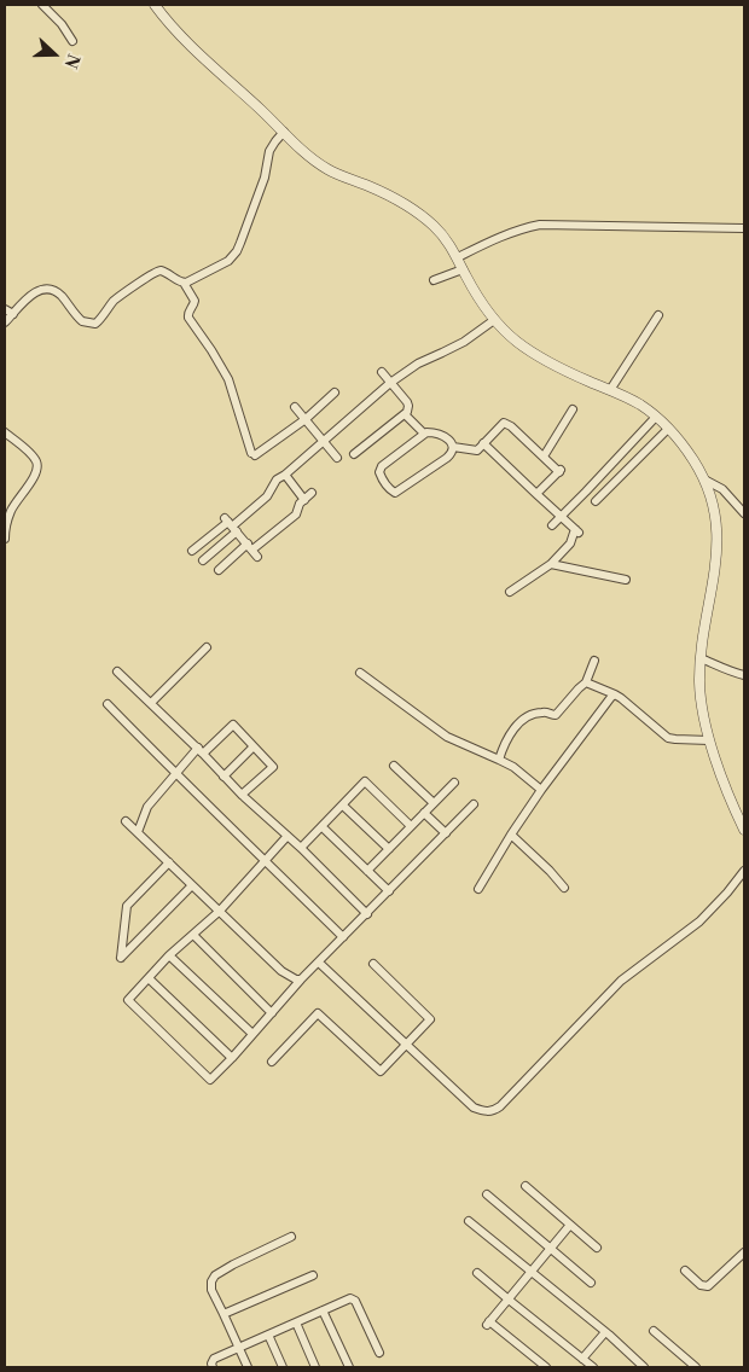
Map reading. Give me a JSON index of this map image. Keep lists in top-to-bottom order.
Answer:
{
  "north": "right"
}
